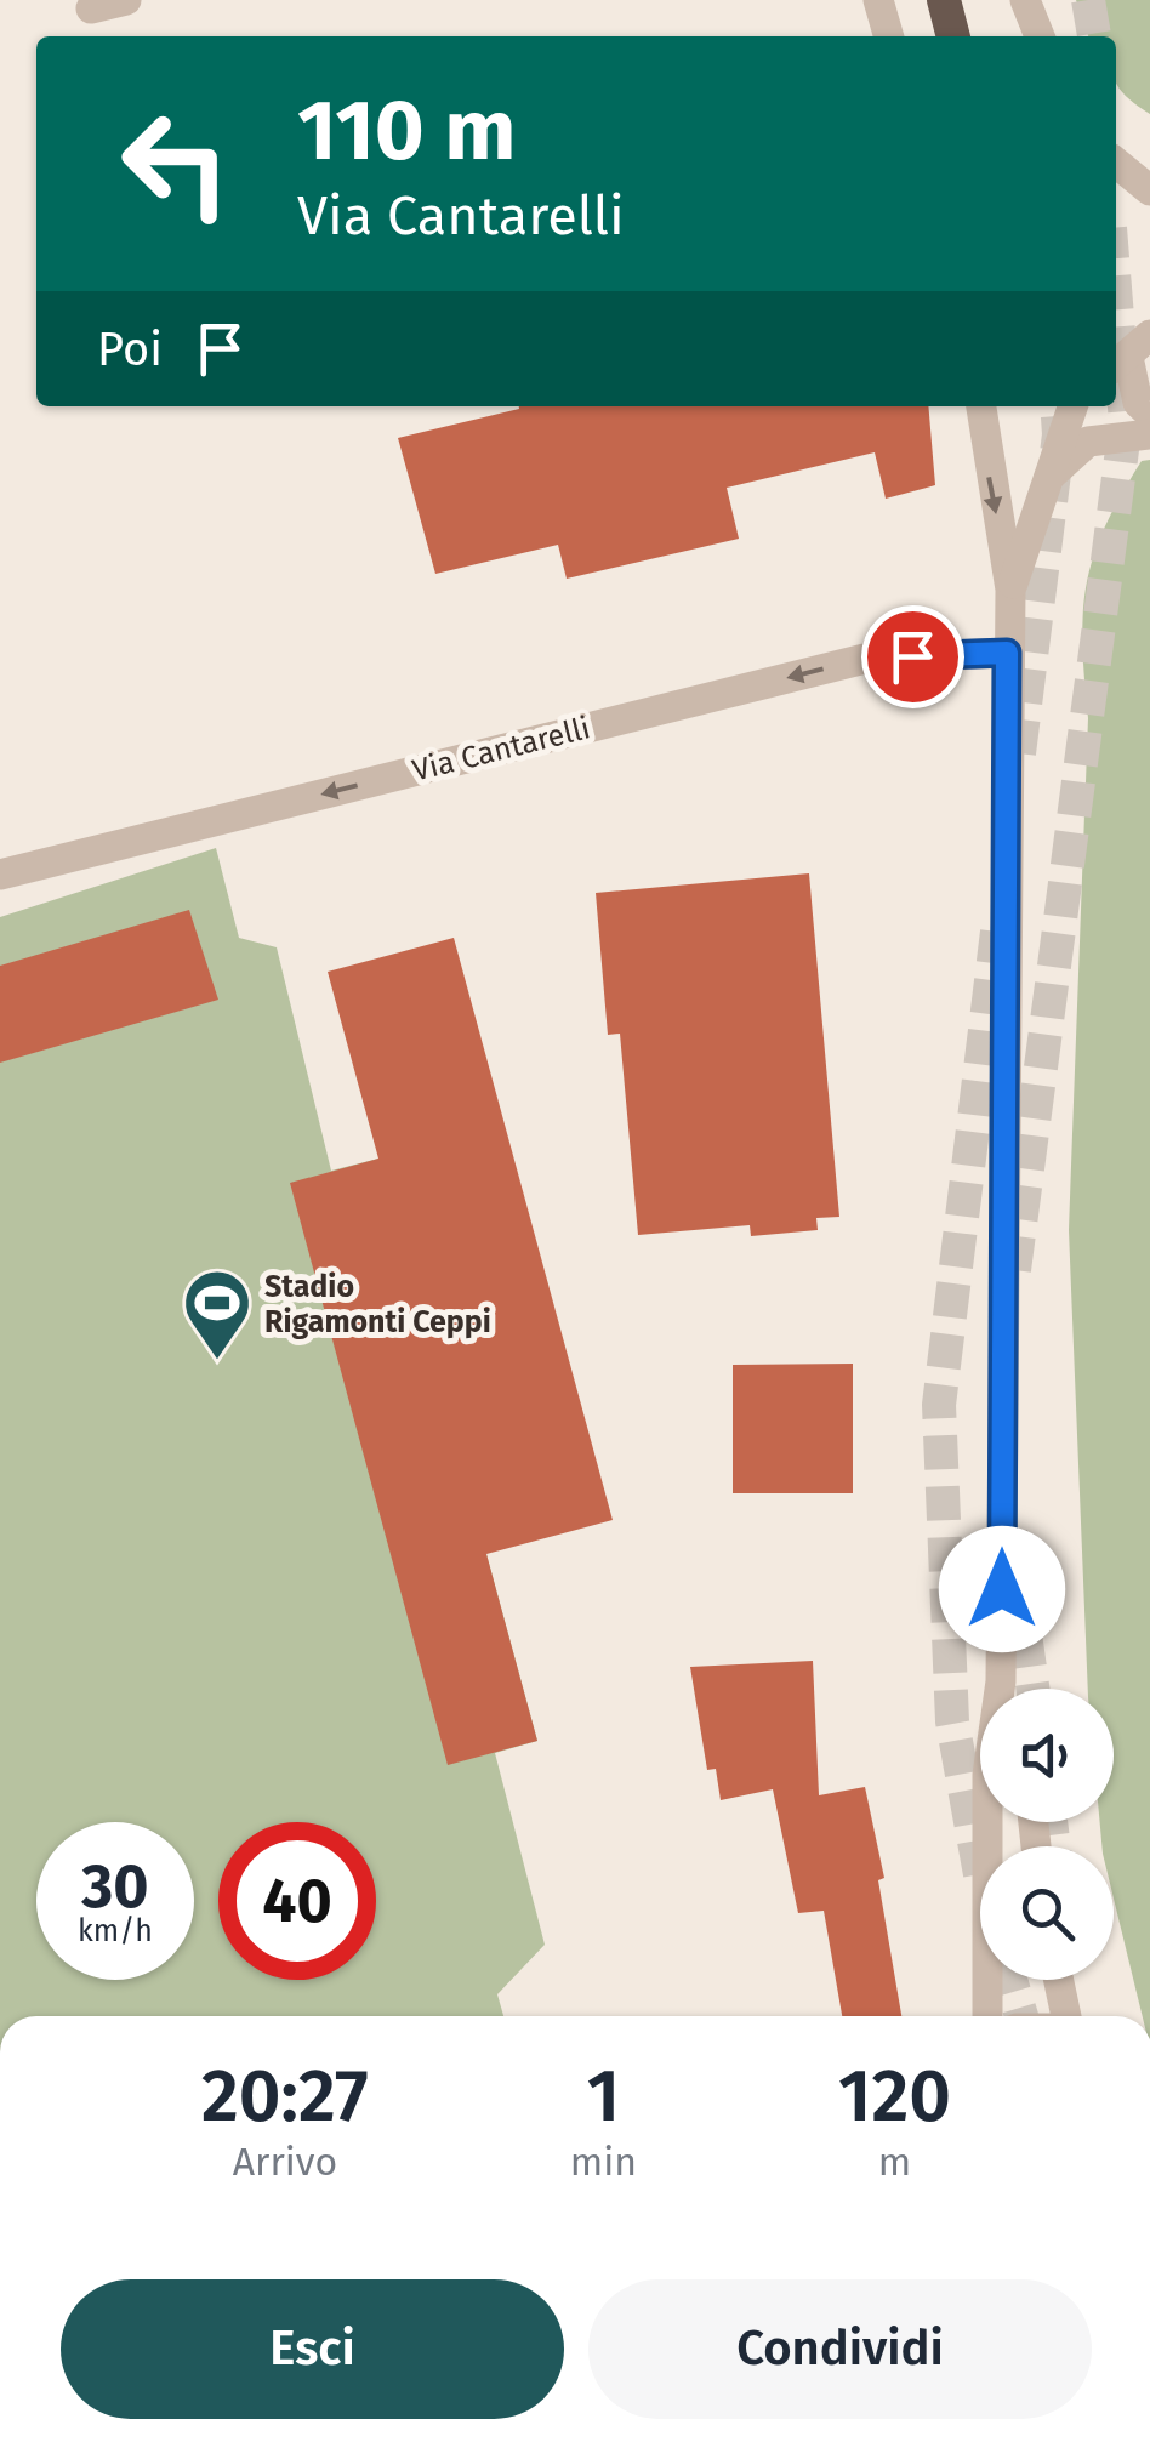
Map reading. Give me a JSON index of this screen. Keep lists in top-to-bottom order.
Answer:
{
  "streets": {
    "street": ["Via Cantarelli"]
  },
  "one_way": ["Via Cantarelli"],
  "places": {
    "sports": ["Stadio Rigamonti Ceppi"]
  },
  "page": {
    "turn": ["110 m", "Via Cantarelli"],
    "then": "Poi",
    "speed": "30 km/h",
    "limit": "40",
    "eta": [
      "20:27",
      "Arrivo",
      "1",
      "min",
      "120",
      "m"
    ],
    "buttons": ["Esci", "Condividi"]
  }
}
